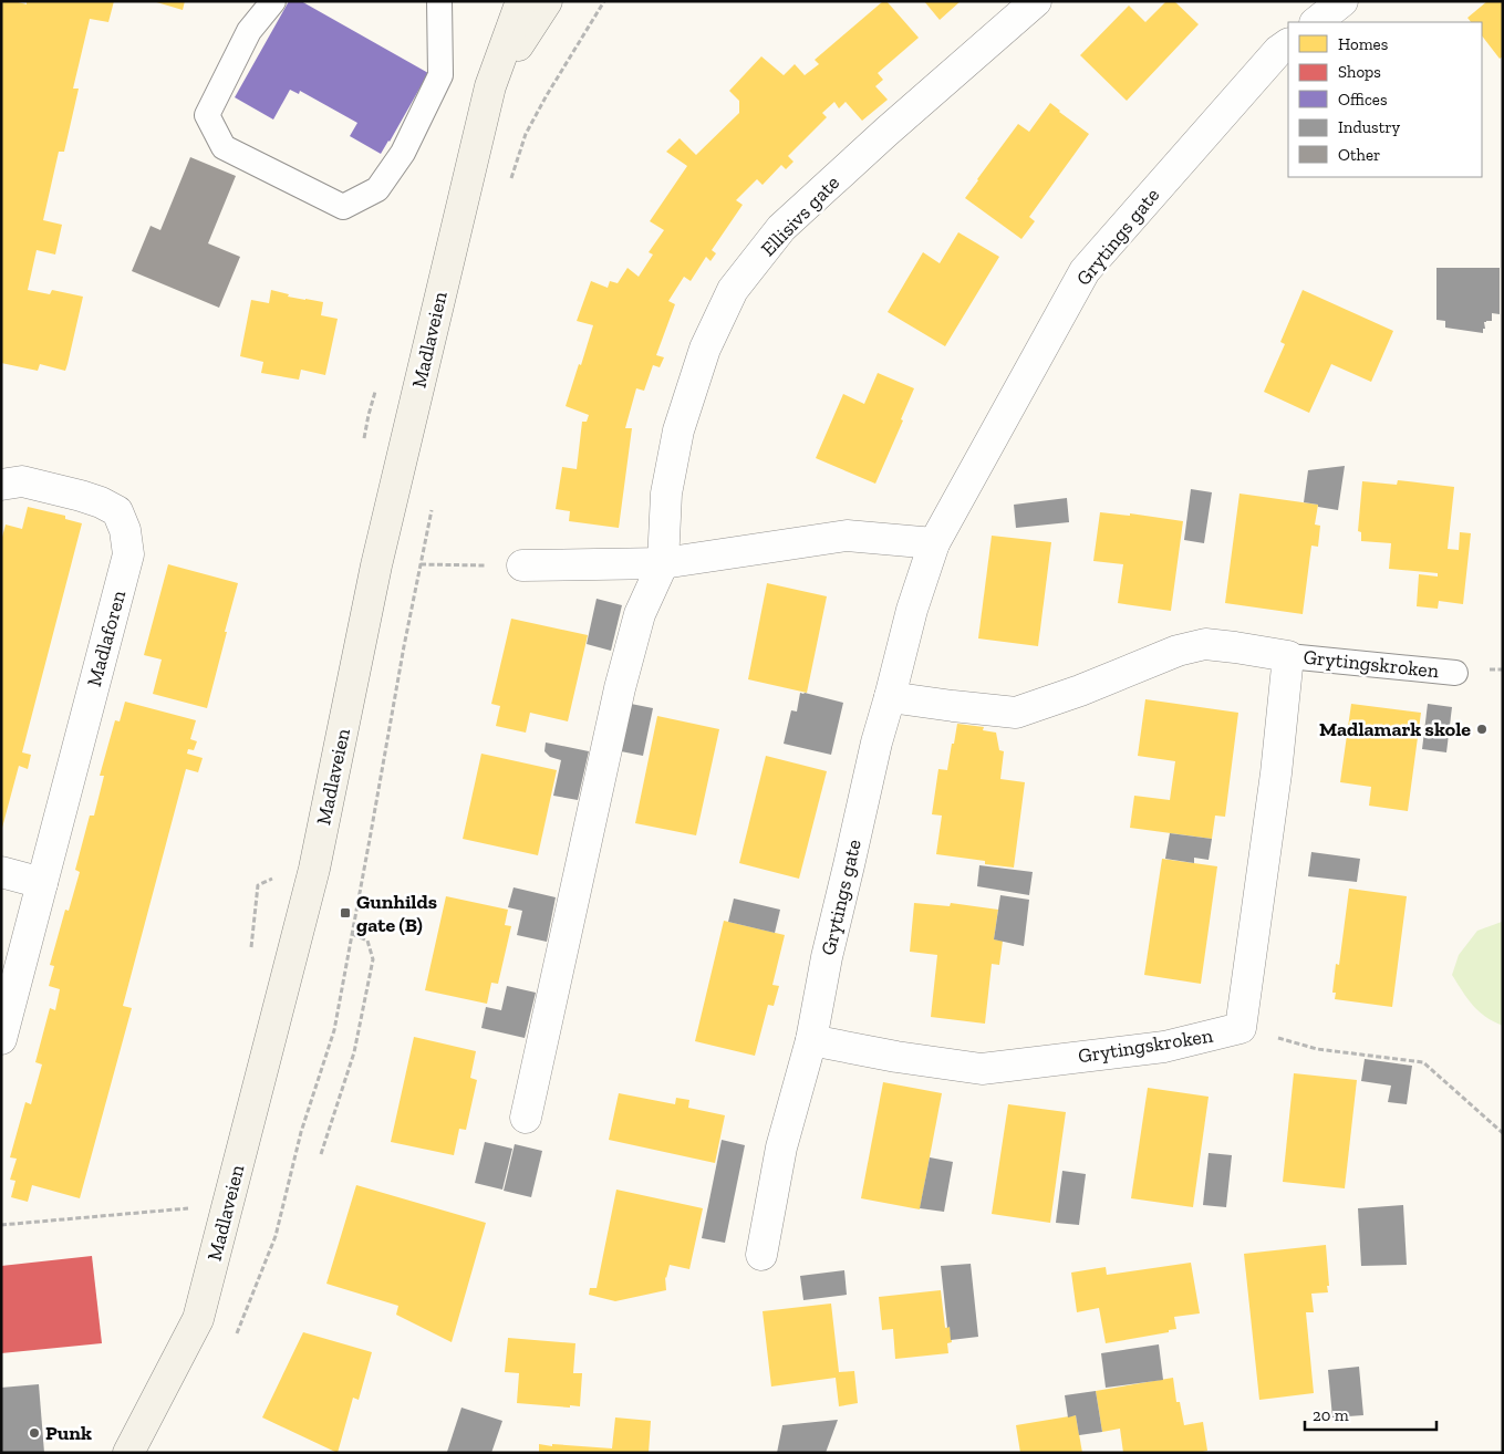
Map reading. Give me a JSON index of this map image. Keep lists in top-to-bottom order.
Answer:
{
  "streets": {
    "main road": ["Madlaveien"],
    "street": [
      "Ellisivs gate",
      "Grytings gate",
      "Madlaforen",
      "Grytingskroken"
    ]
  },
  "crossings": [
    ["Grytings gate", "Grytingskroken"]
  ],
  "places": {
    "other": ["Madlamark skole", "Punk"],
    "transit": ["Gunhilds gate (B)"]
  },
  "legend": [
    "Homes",
    "Shops",
    "Offices",
    "Industry",
    "Other"
  ],
  "scale_bar": "20 m"
}
